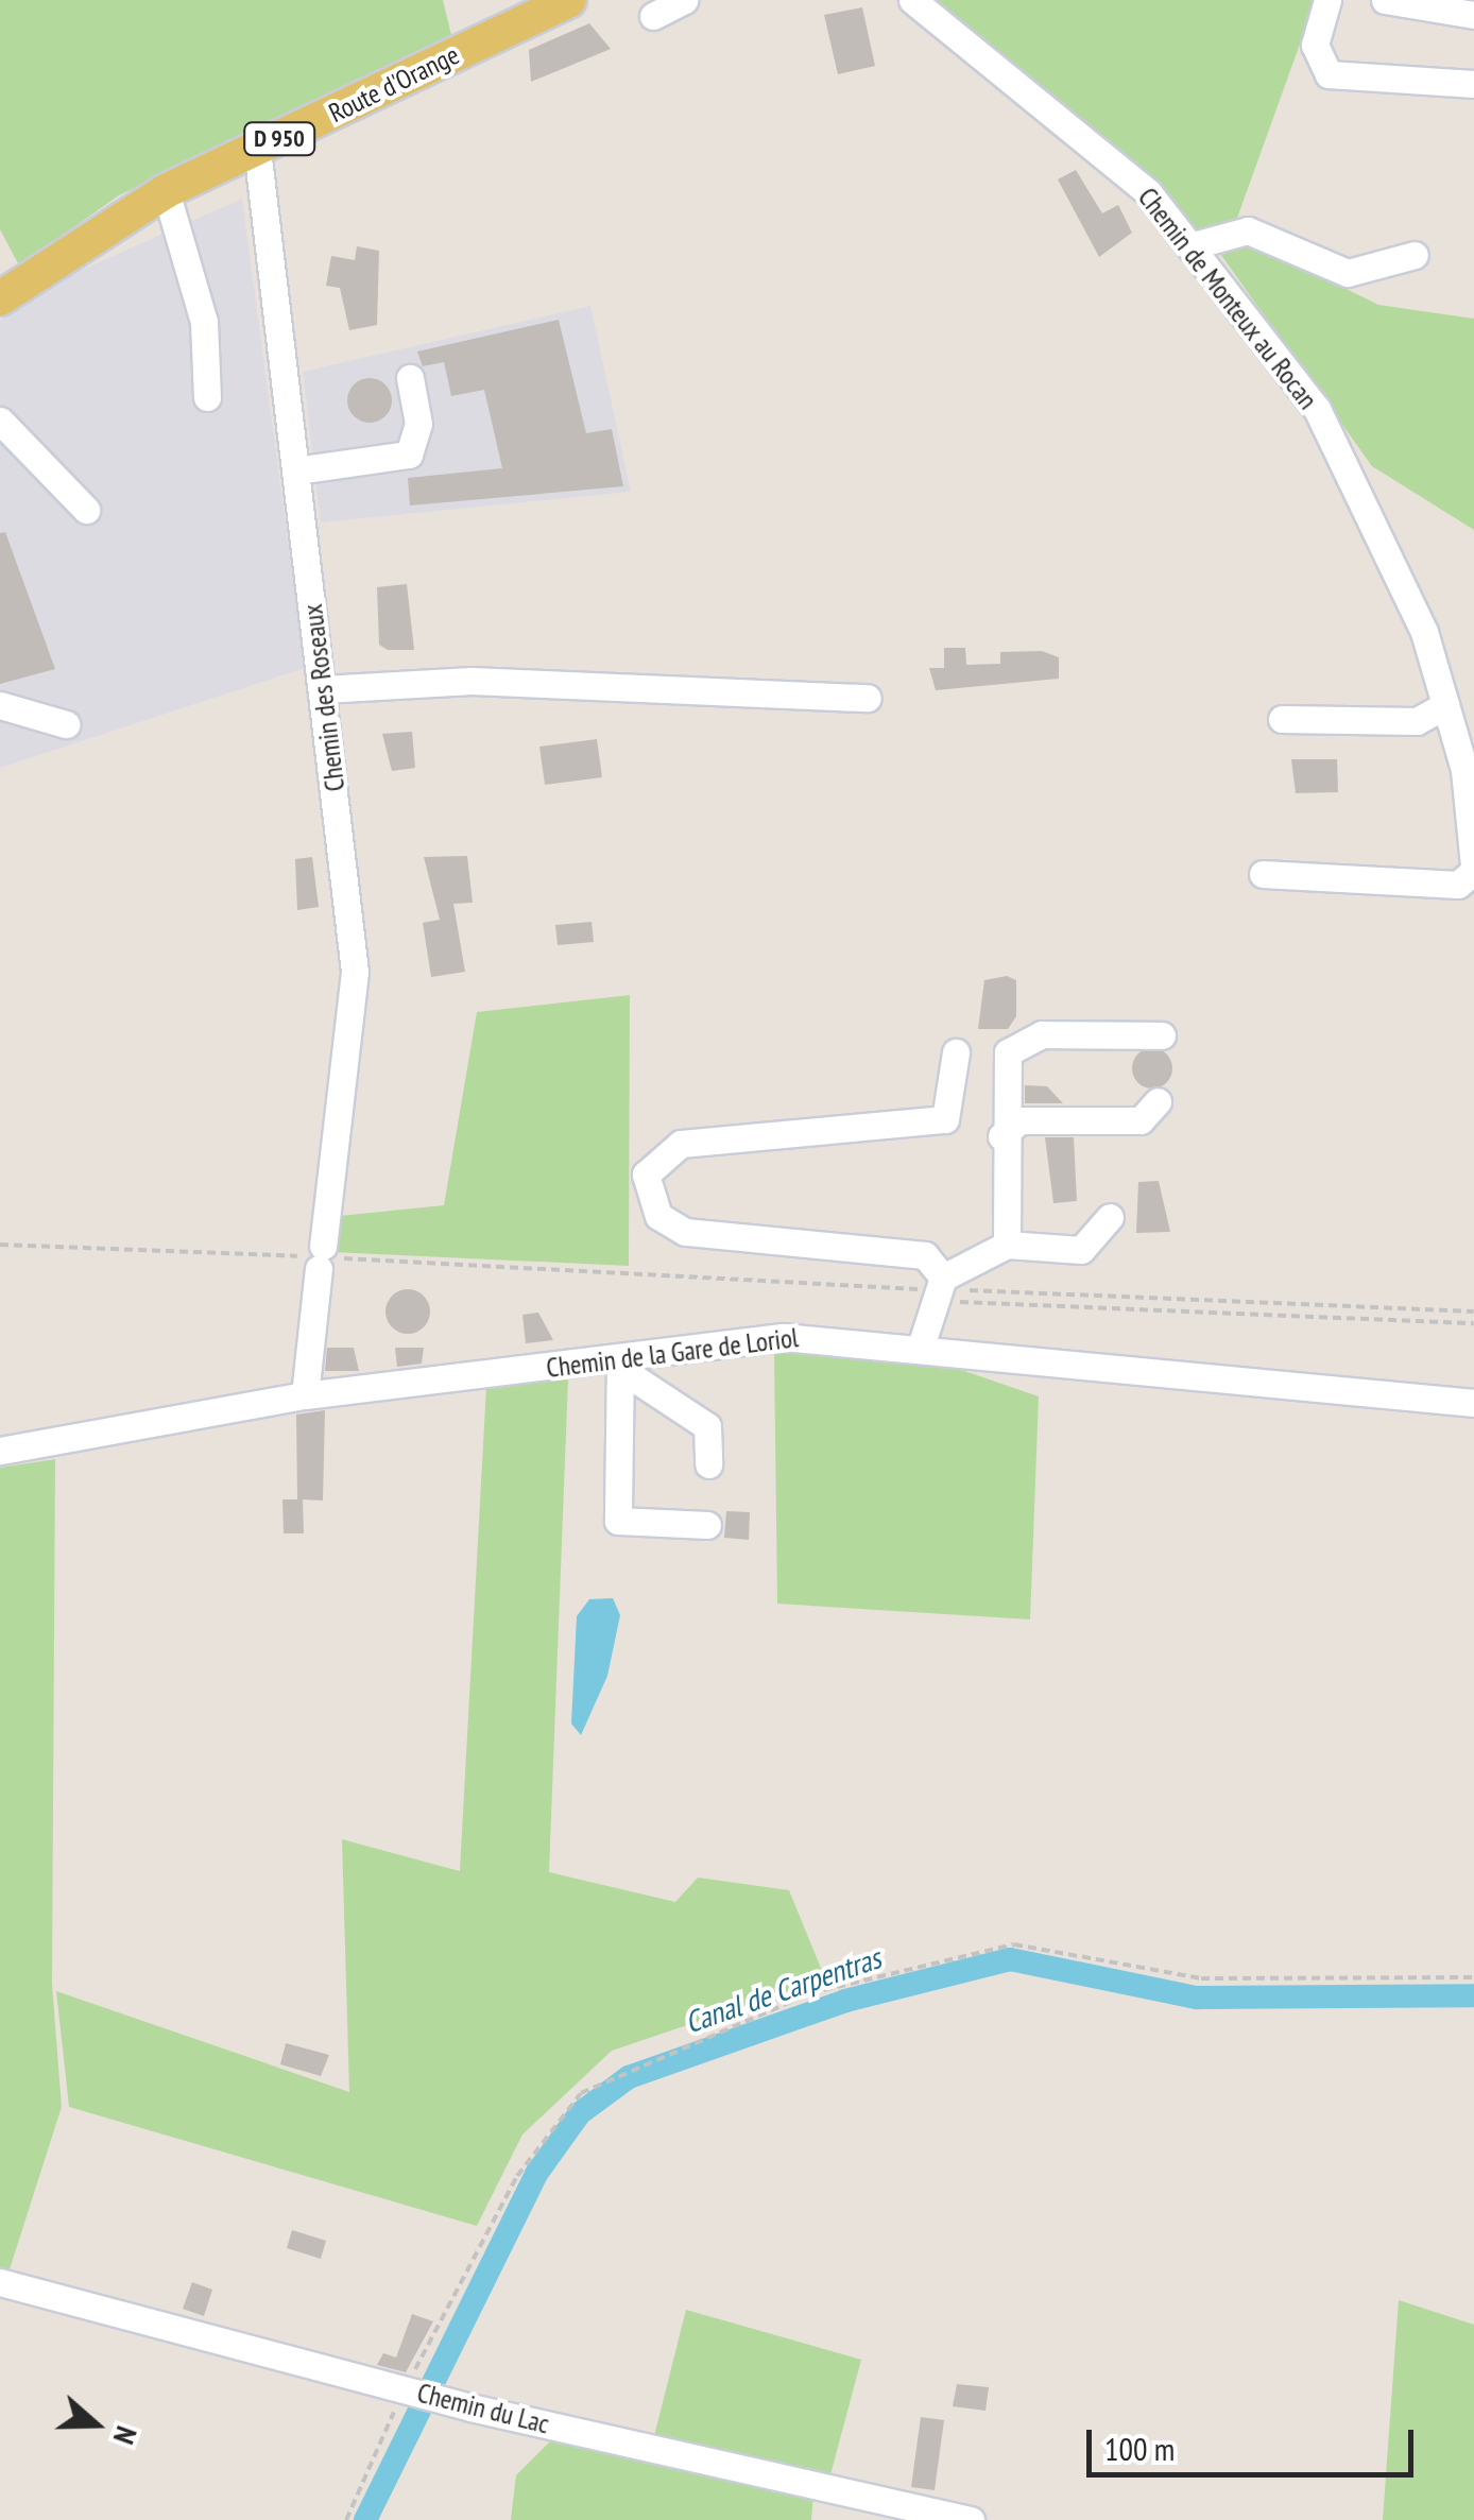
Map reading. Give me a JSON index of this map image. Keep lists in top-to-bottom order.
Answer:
{
  "streets": {
    "main road": ["Route d'Orange", "D 950"],
    "street": [
      "Chemin de Monteux au Rocan",
      "Chemin des Roseaux",
      "Chemin de la Gare de Loriol",
      "Chemin du Lac"
    ]
  },
  "crossings": [
    ["Route d'Orange", "Chemin des Roseaux"],
    ["Chemin des Roseaux", "Chemin de la Gare de Loriol"]
  ],
  "water": ["Canal de Carpentras"],
  "scale_bar": "100 m",
  "north": "right"
}
